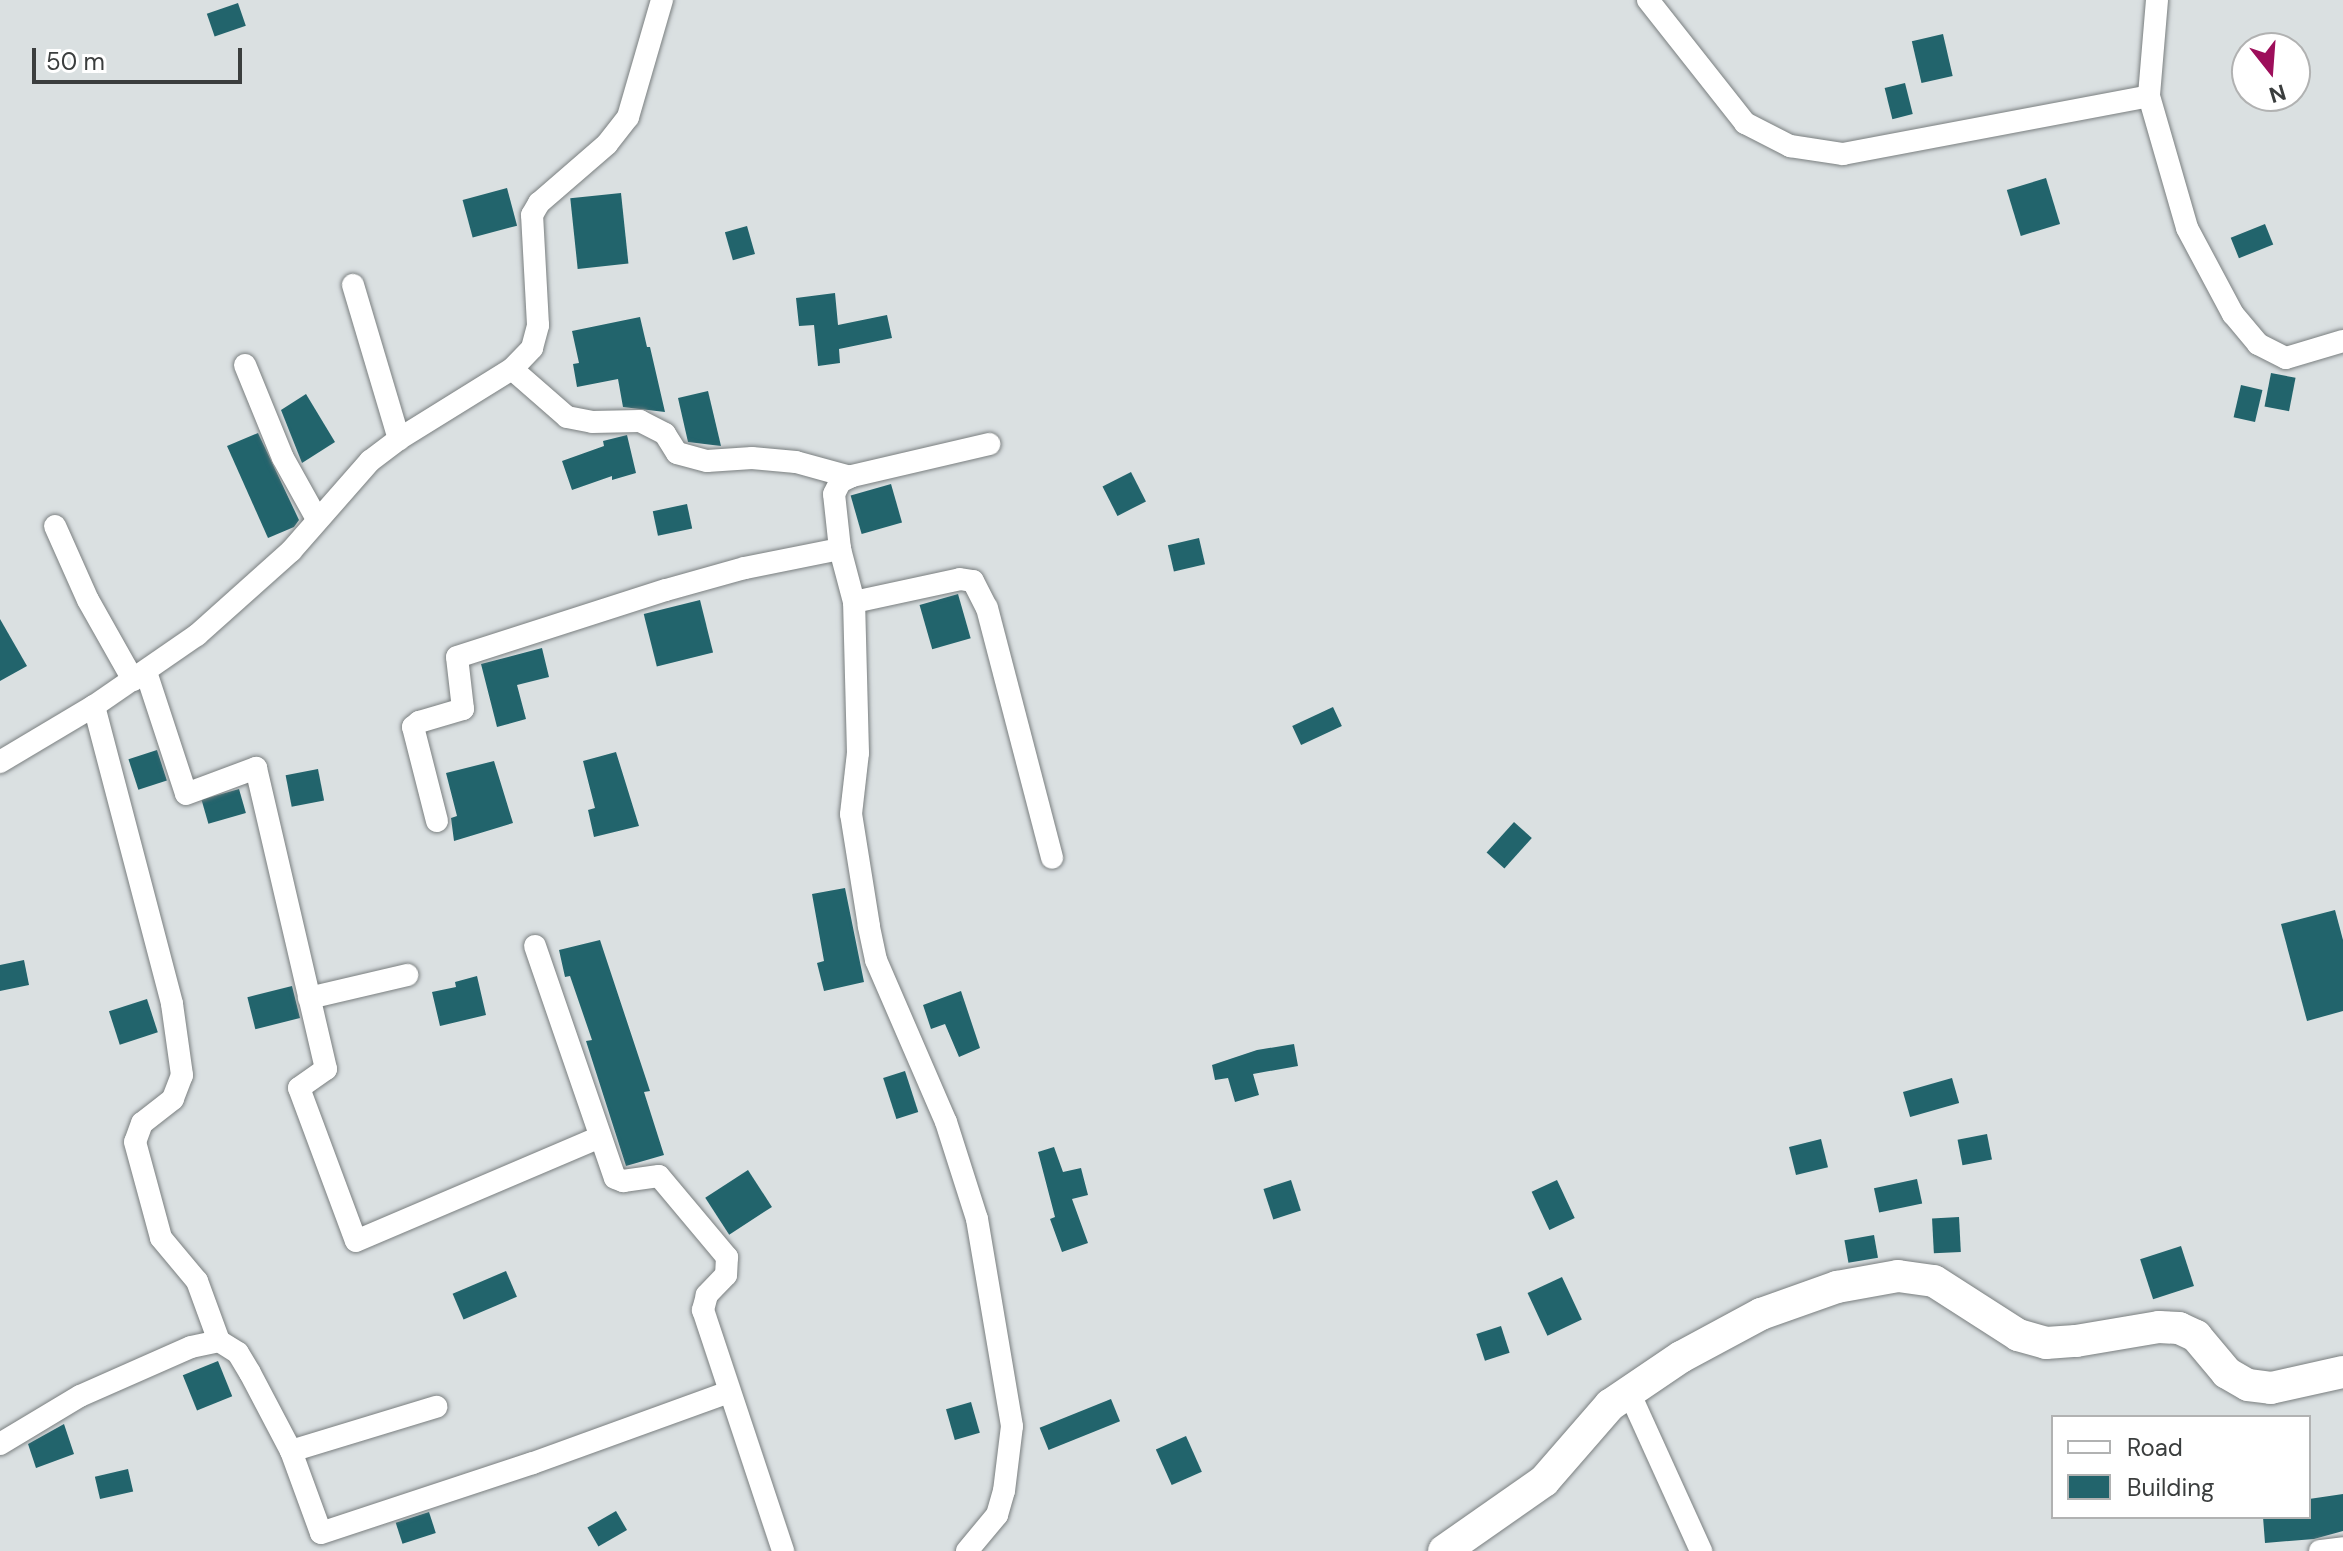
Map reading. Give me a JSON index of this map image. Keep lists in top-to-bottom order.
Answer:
{
  "legend": ["Road", "Building"],
  "scale_bar": "50 m",
  "north": "bottom"
}
